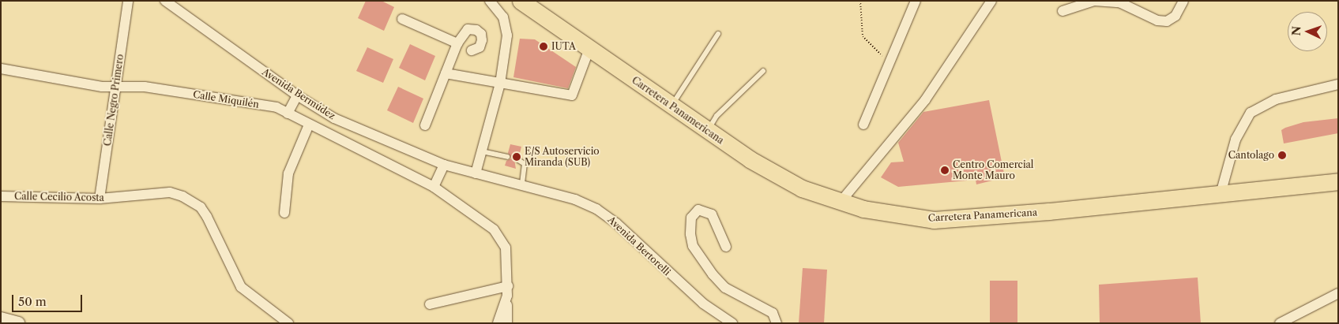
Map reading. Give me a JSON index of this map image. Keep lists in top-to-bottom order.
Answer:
{
  "streets": {
    "main road": ["Carretera Panamericana"],
    "street": [
      "Avenida Bermúdez",
      "Calle Miquilén",
      "Calle Negro Primero",
      "Calle Cecilio Acosta",
      "Avenida Bertorelli"
    ]
  },
  "crossings": [
    ["Avenida Bermúdez", "Avenida Bertorelli"],
    ["Calle Miquilén", "Calle Negro Primero"],
    ["Calle Negro Primero", "Calle Cecilio Acosta"]
  ],
  "places": [
    "IUTA",
    "Cantolago",
    "E/S Autoservicio Miranda (SUB)",
    "Centro Comercial Monte Mauro"
  ],
  "scale_bar": "50 m",
  "north": "left"
}
